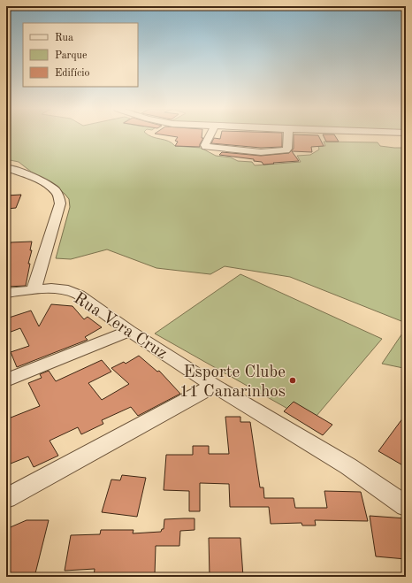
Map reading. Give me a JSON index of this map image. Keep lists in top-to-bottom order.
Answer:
{
  "streets": {
    "street": ["Rua Vera Cruz"]
  },
  "places": ["Esporte Clube 11 Canarinhos"],
  "legend": ["Rua", "Parque", "Edifício"]
}
